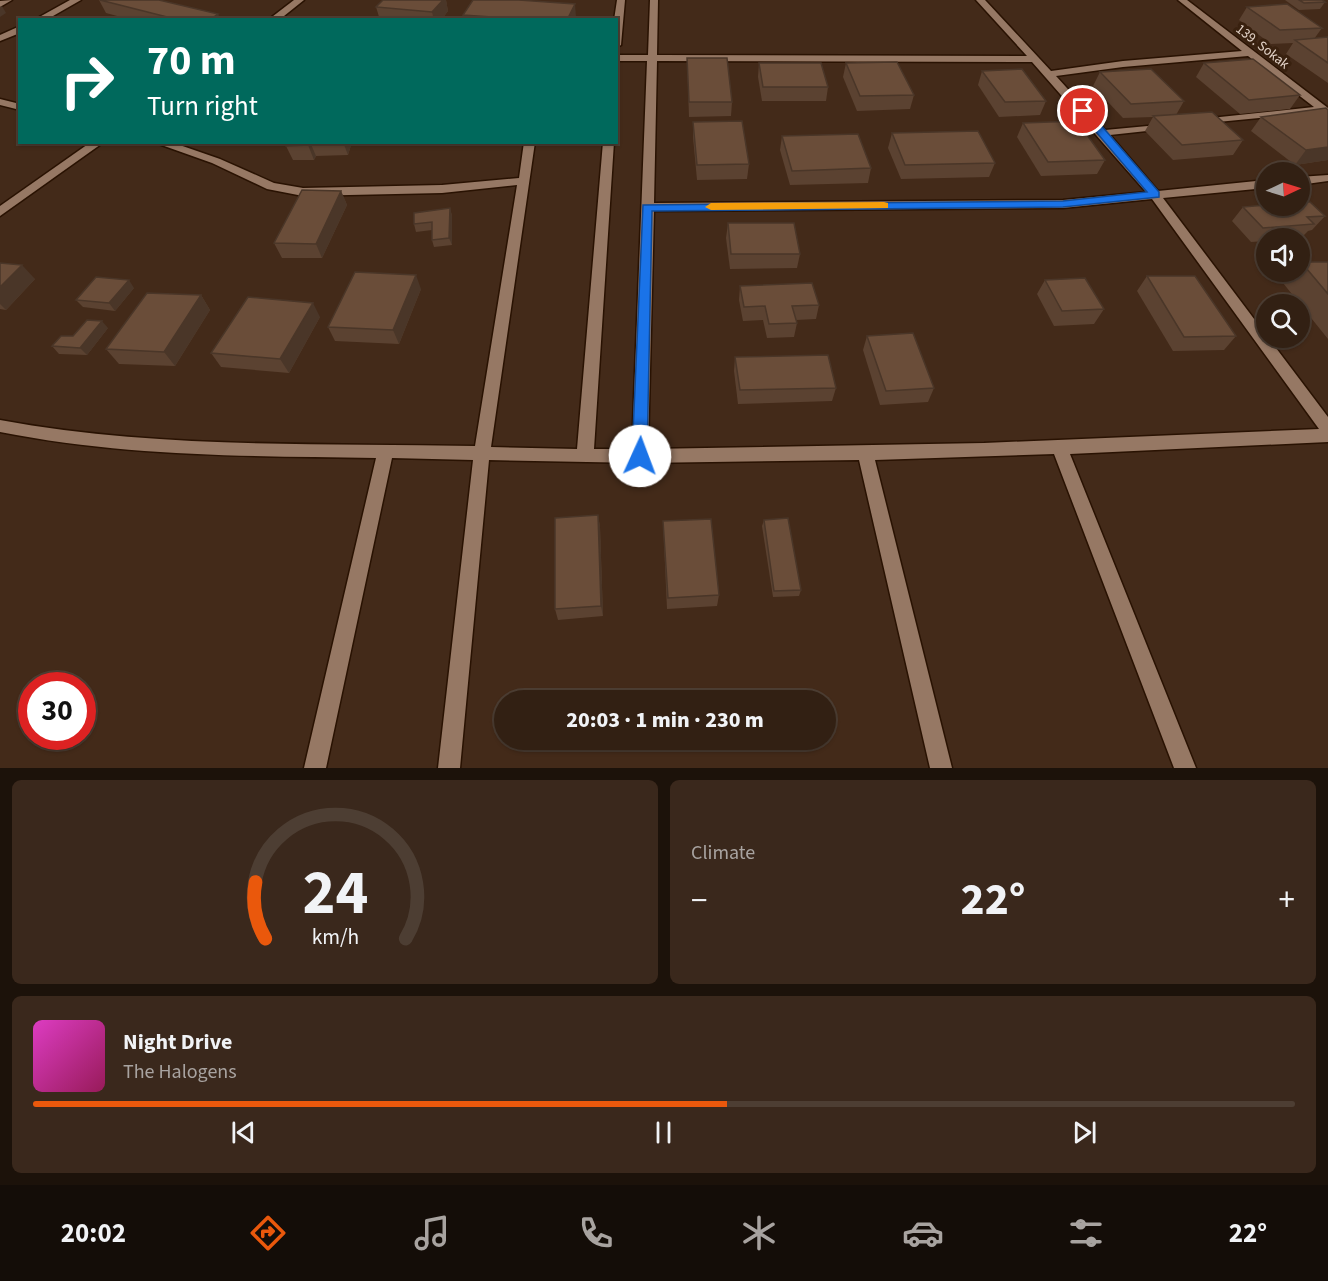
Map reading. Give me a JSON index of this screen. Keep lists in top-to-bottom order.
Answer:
{
  "streets": {
    "street": ["139. Sokak"]
  },
  "north": "right",
  "page": {
    "turn": ["70 m", "Turn right"],
    "limit": "30",
    "trip": "20:03 · 1 min · 230 m",
    "tile": "Climate",
    "heat": ["−", "22°", "+"],
    "song": ["Night Drive", "The Halogens"],
    "tabs": ["20:02", "22°"],
    "gauge": ["24", "km/h"]
  }
}
